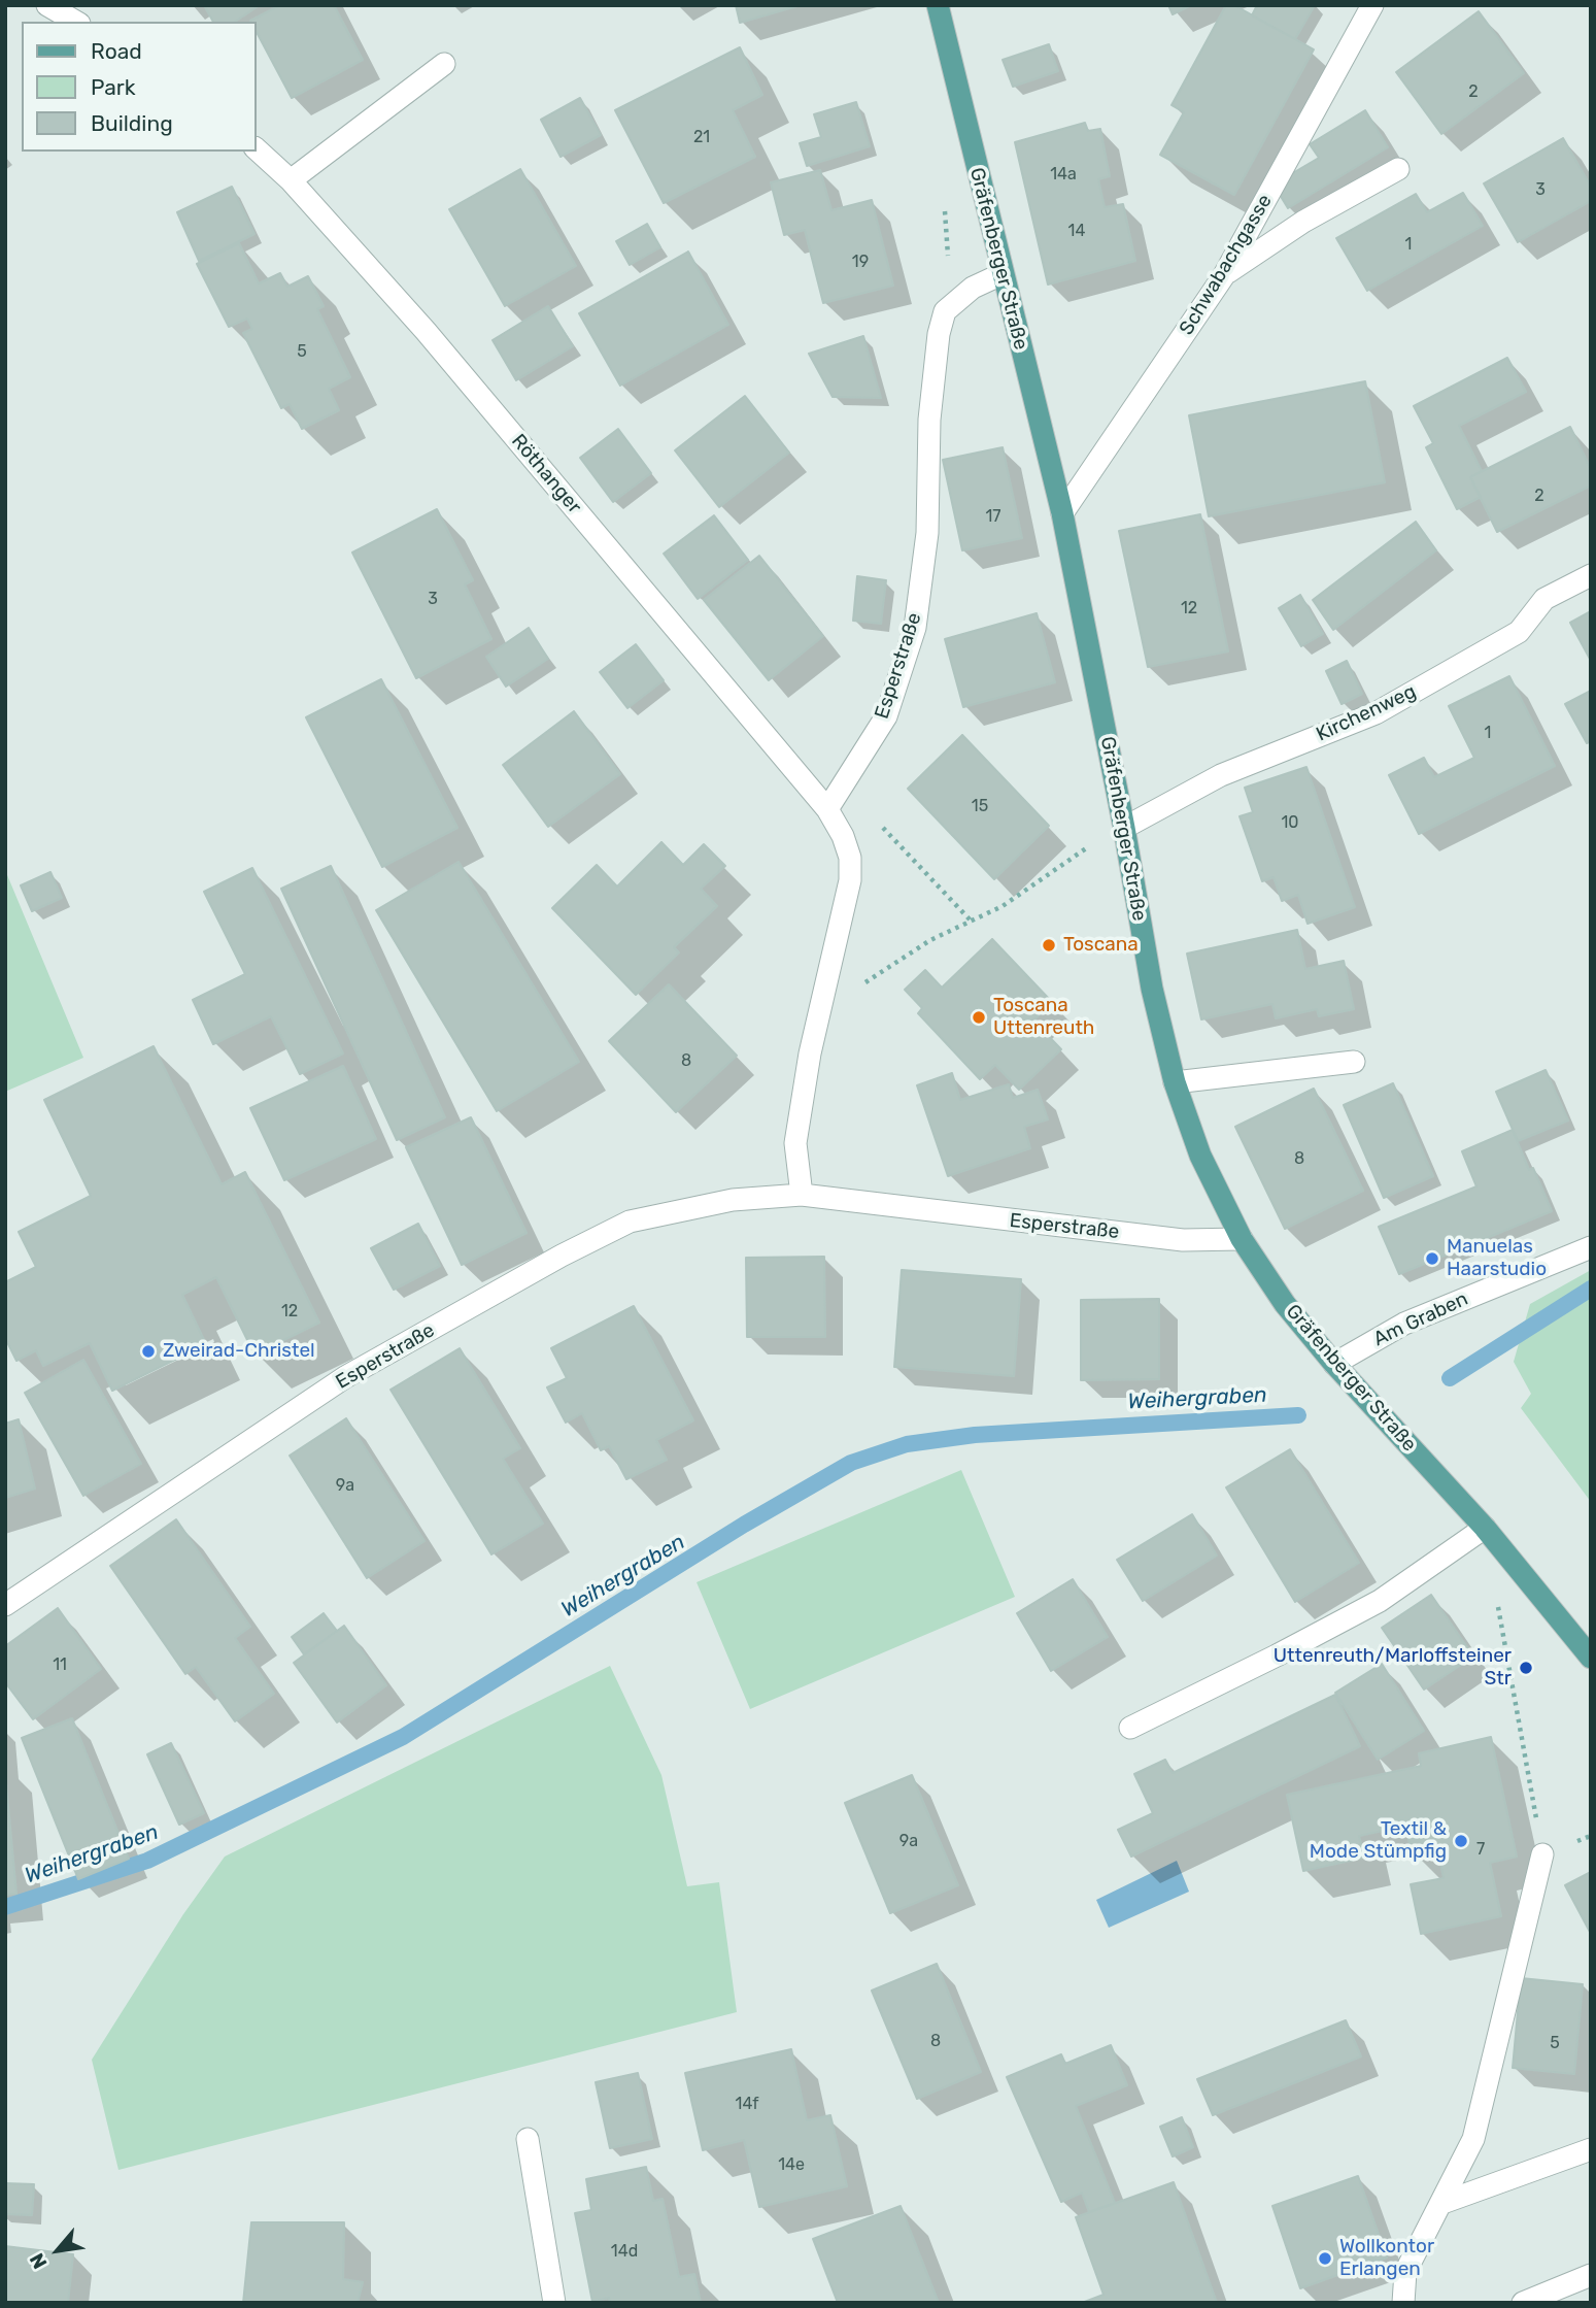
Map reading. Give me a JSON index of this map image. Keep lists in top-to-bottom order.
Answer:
{
  "streets": {
    "main road": ["Gräfenberger Straße"],
    "street": [
      "Schwabachgasse",
      "Röthanger",
      "Esperstraße",
      "Kirchenweg",
      "Am Graben"
    ]
  },
  "crossings": [
    ["Gräfenberger Straße", "Schwabachgasse"],
    ["Gräfenberger Straße", "Esperstraße"],
    ["Gräfenberger Straße", "Kirchenweg"],
    ["Gräfenberger Straße", "Am Graben"],
    ["Röthanger", "Esperstraße"]
  ],
  "water": ["Weihergraben"],
  "places": [
    "Toscana",
    "Toscana Uttenreuth",
    "Manuelas Haarstudio",
    "Zweirad-Christel",
    "Uttenreuth/Marloffsteiner Str",
    "Textil & Mode Stümpfig",
    "Wollkontor Erlangen"
  ],
  "house_numbers": [
    "2",
    "21",
    "14a",
    "3",
    "14",
    "1",
    "19",
    "5",
    "2",
    "17",
    "3",
    "12",
    "1",
    "15",
    "10",
    "8",
    "8",
    "12",
    "9a",
    "11",
    "9a",
    "7",
    "8",
    "5",
    "14f",
    "14e",
    "14d"
  ],
  "legend": ["Road", "Park", "Building"],
  "north": "bottom left"
}
